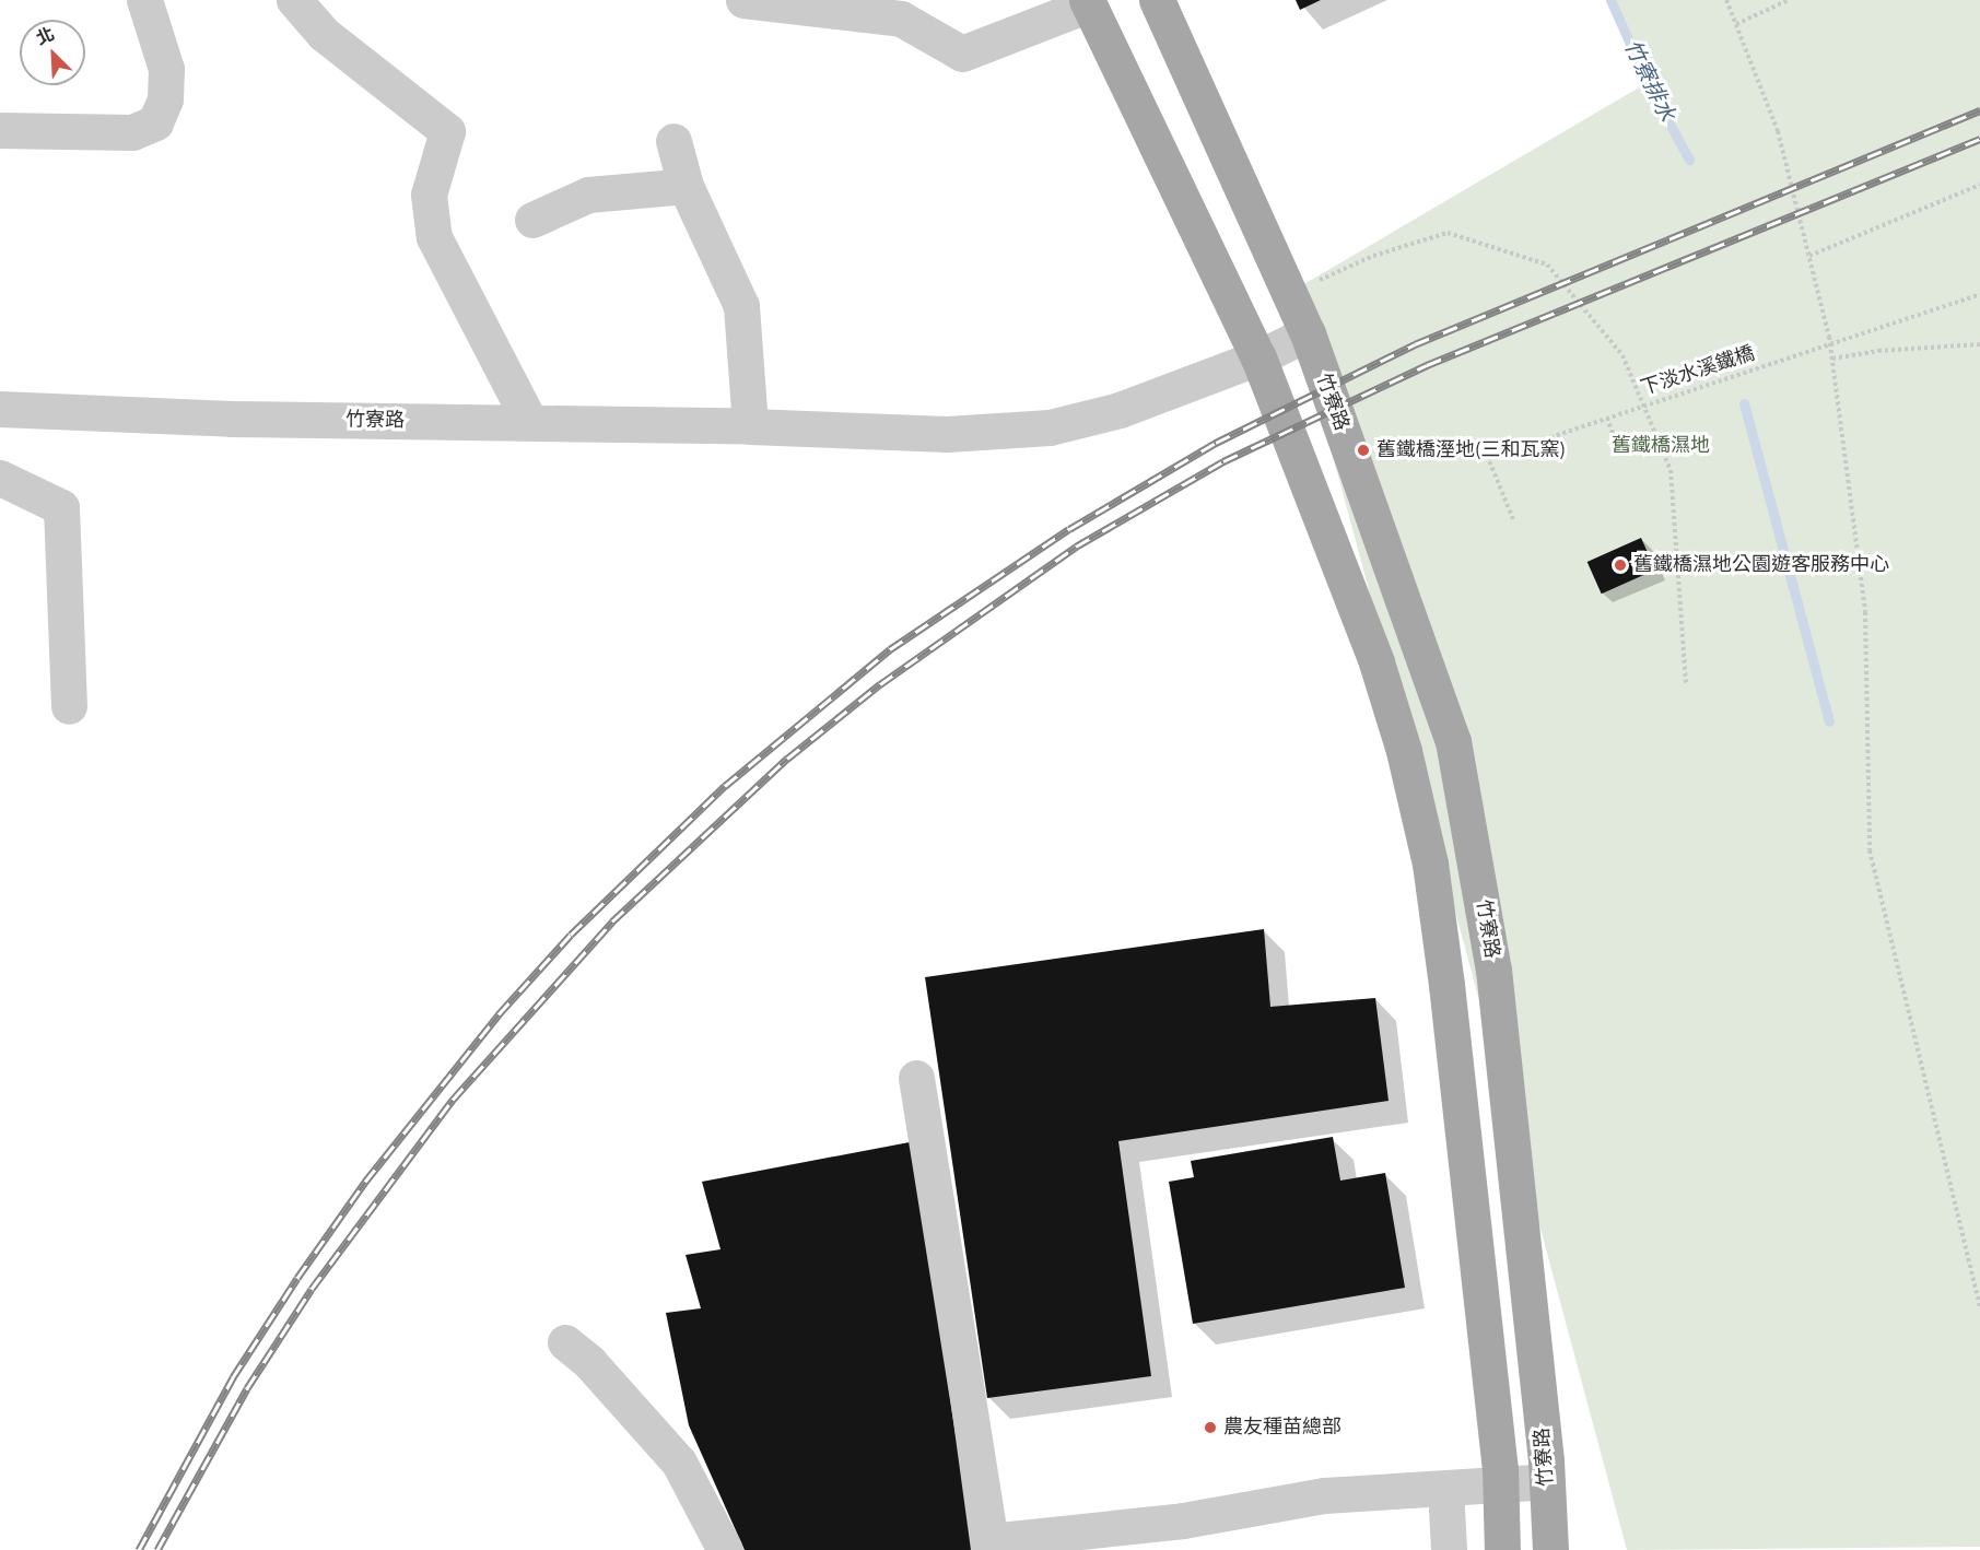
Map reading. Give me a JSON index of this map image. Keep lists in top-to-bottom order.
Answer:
{
  "streets": {
    "main road": ["竹寮路"],
    "path": ["下淡水溪鐵橋"]
  },
  "water": ["竹寮排水"],
  "parks": ["舊鐵橋濕地"],
  "places": ["舊鐵橋溼地(三和瓦窯)", "舊鐵橋濕地公園遊客服務中心", "農友種苗總部"],
  "north": "top left"
}
